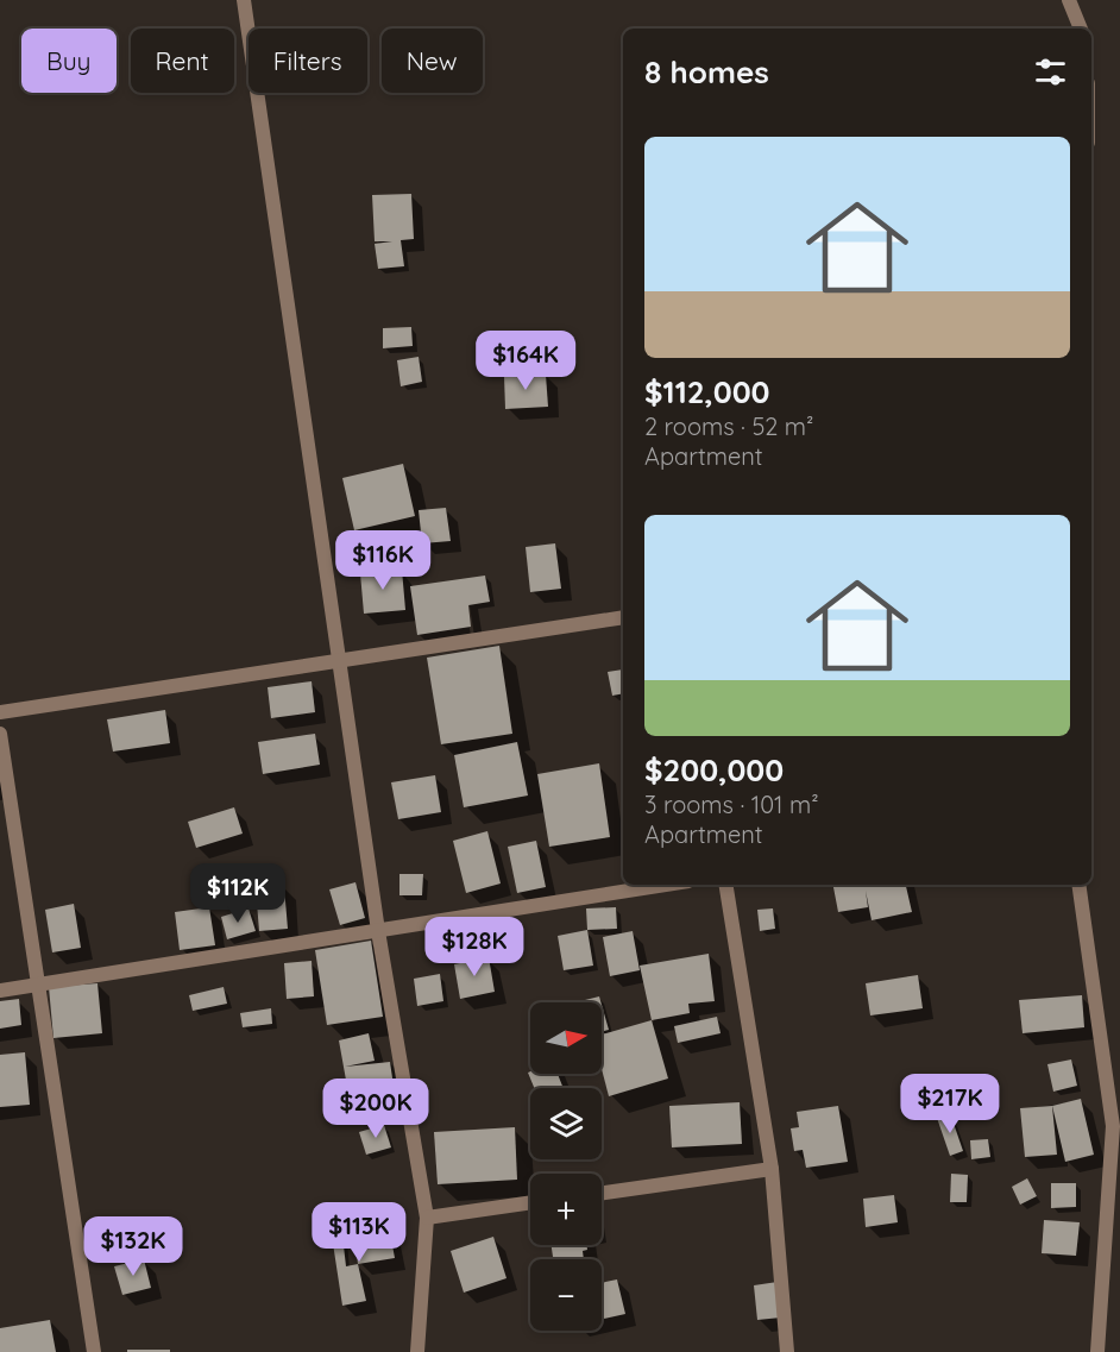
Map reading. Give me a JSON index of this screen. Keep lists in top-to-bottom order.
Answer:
{
  "north": "right",
  "page": {
    "chip": [
      "Buy",
      "Rent",
      "Filters",
      "New"
    ],
    "heading": "8 homes",
    "list": [
      {
        "name": "$112,000",
        "note": "2 rooms · 52 m² · Apartment"
      },
      {
        "name": "$200,000",
        "note": "3 rooms · 101 m² · Apartment"
      }
    ],
    "price": [
      "$164K",
      "$116K",
      "$112K",
      "$128K",
      "$217K",
      "$200K",
      "$113K",
      "$132K"
    ],
    "map_buttons": ["+", "−"]
  }
}
